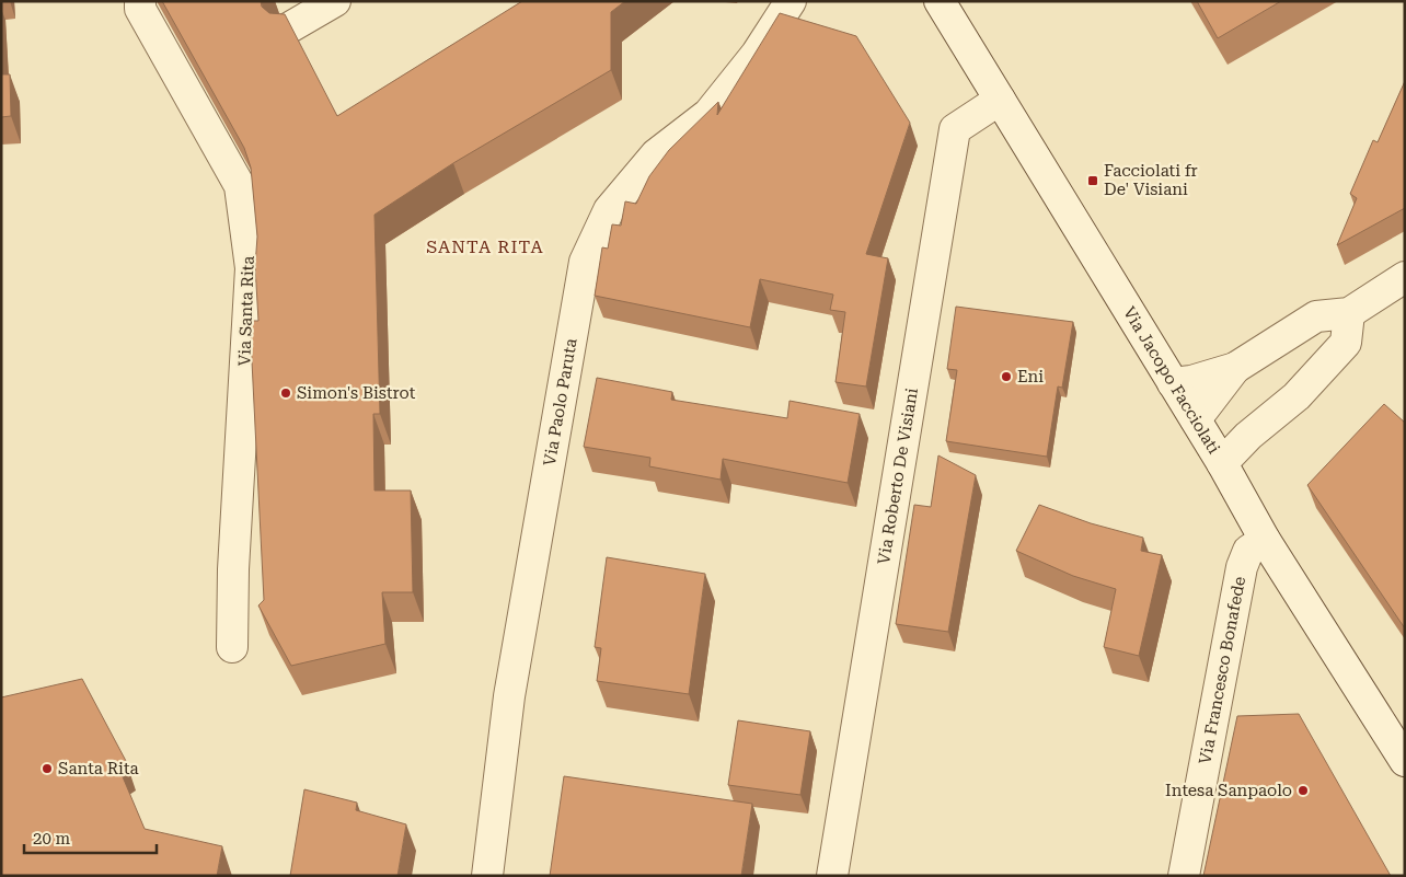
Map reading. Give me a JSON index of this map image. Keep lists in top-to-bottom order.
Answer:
{
  "streets": {
    "street": [
      "Via Santa Rita",
      "Via Jacopo Facciolati",
      "Via Paolo Paruta",
      "Via Roberto De Visiani",
      "Via Francesco Bonafede"
    ]
  },
  "crossings": [
    ["Via Jacopo Facciolati", "Via Roberto De Visiani"],
    ["Via Jacopo Facciolati", "Via Francesco Bonafede"]
  ],
  "districts": ["SANTA RITA"],
  "places": {
    "transit": ["Facciolati fr De' Visiani"],
    "other": [
      "Eni",
      "Simon's Bistrot",
      "Santa Rita",
      "Intesa Sanpaolo"
    ]
  },
  "scale_bar": "20 m"
}
